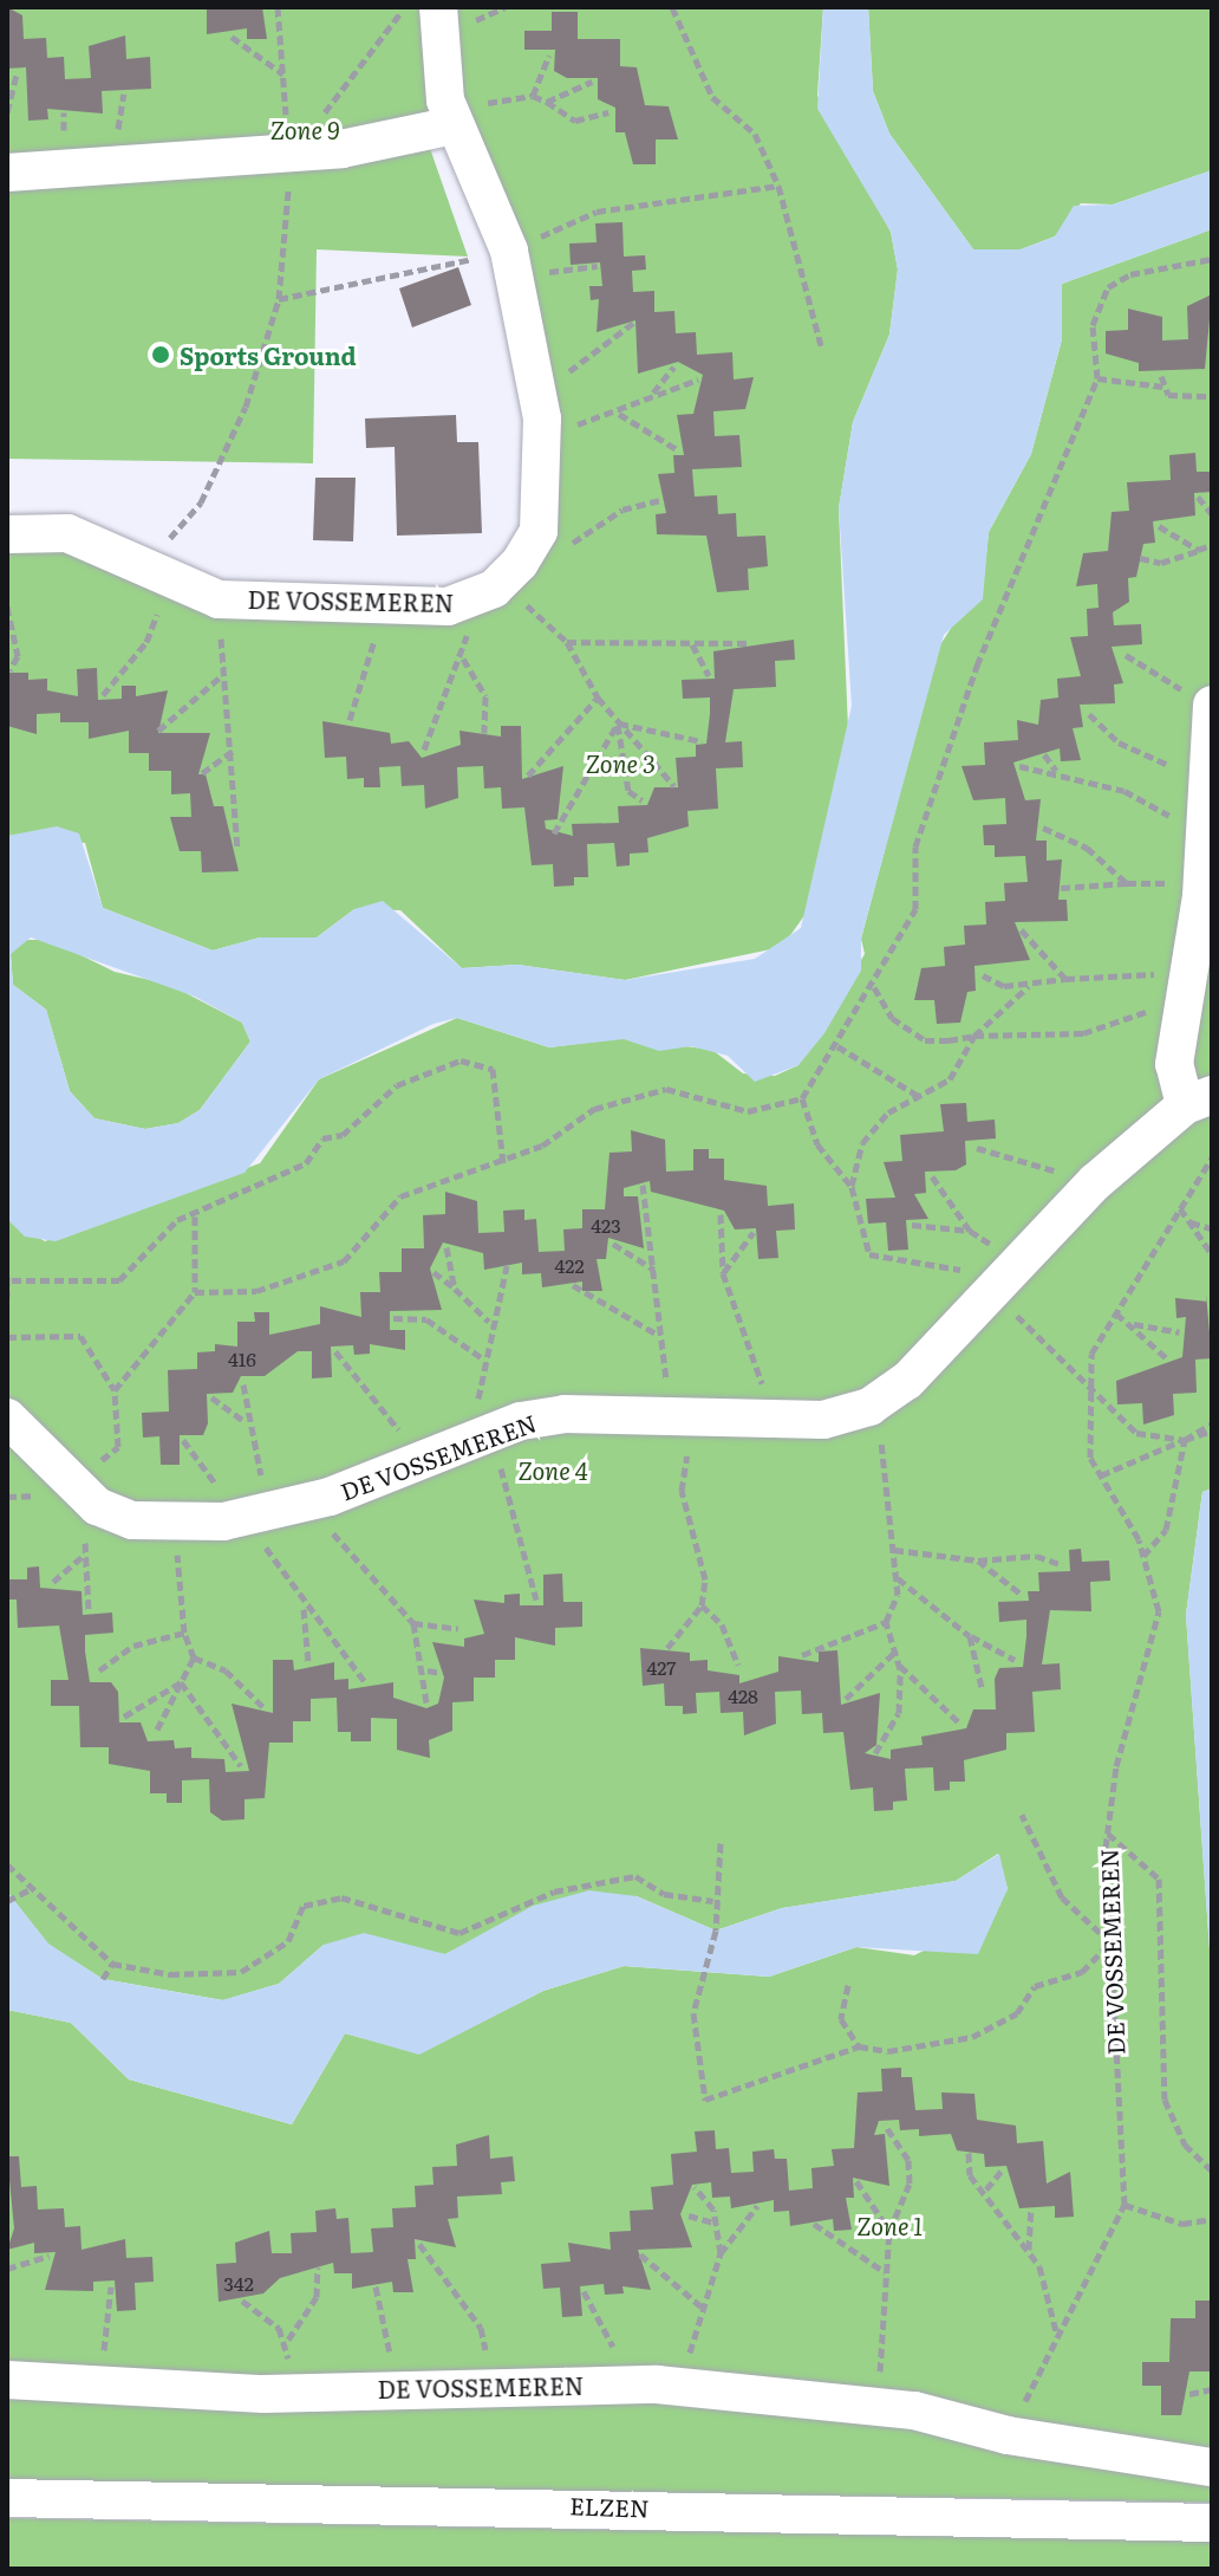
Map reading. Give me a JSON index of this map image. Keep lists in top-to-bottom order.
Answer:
{
  "streets": {
    "street": ["DE VOSSEMEREN", "ELZEN"]
  },
  "parks": [
    "Zone 9",
    "Zone 3",
    "Zone 4",
    "Zone 1"
  ],
  "places": ["Sports Ground"],
  "house_numbers": [
    "423",
    "422",
    "416",
    "427",
    "428",
    "342"
  ]
}
